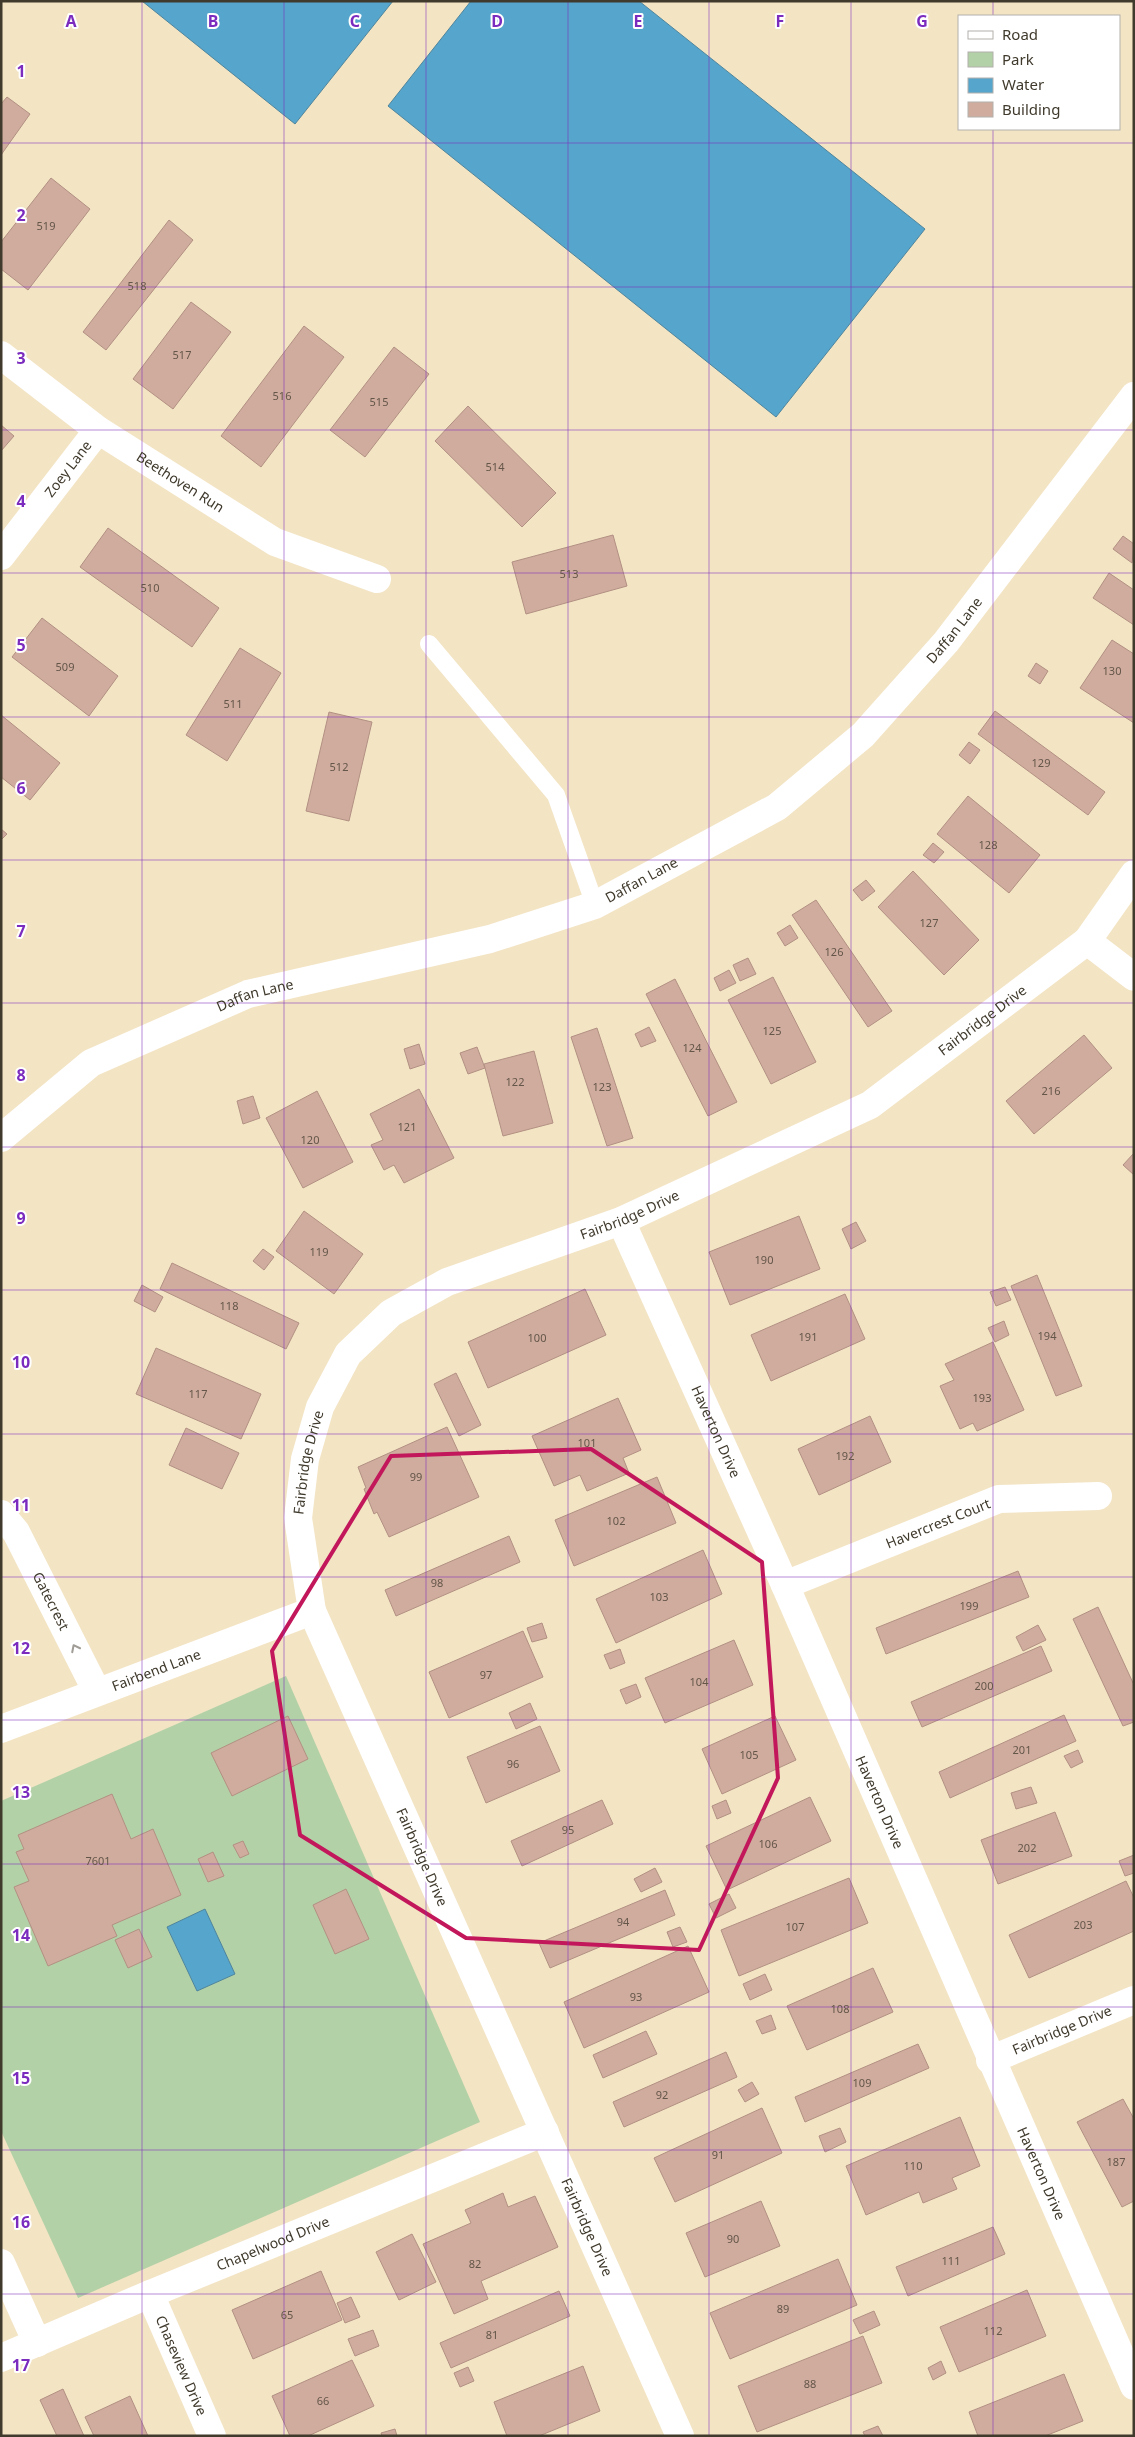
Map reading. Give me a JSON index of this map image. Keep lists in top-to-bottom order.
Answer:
{
  "streets": {
    "street": [
      "Zoey Lane",
      "Beethoven Run",
      "Daffan Lane",
      "Fairbridge Drive",
      "Haverton Drive",
      "Havercrest Court",
      "Gatecrest",
      "Fairbend Lane",
      "Chapelwood Drive",
      "Chaseview Drive"
    ]
  },
  "crossings": [
    ["Zoey Lane", "Beethoven Run"],
    ["Fairbridge Drive", "Haverton Drive"],
    ["Fairbridge Drive", "Fairbend Lane"],
    ["Fairbridge Drive", "Chapelwood Drive"],
    ["Haverton Drive", "Havercrest Court"],
    ["Gatecrest", "Fairbend Lane"],
    ["Chapelwood Drive", "Chaseview Drive"]
  ],
  "one_way": ["Gatecrest"],
  "house_numbers": [
    "519",
    "518",
    "517",
    "516",
    "515",
    "514",
    "513",
    "510",
    "509",
    "130",
    "511",
    "129",
    "512",
    "128",
    "127",
    "126",
    "125",
    "124",
    "122",
    "123",
    "216",
    "121",
    "120",
    "119",
    "190",
    "118",
    "194",
    "191",
    "100",
    "117",
    "193",
    "101",
    "192",
    "99",
    "102",
    "98",
    "103",
    "199",
    "97",
    "104",
    "200",
    "201",
    "105",
    "96",
    "95",
    "106",
    "202",
    "7601",
    "94",
    "203",
    "107",
    "93",
    "108",
    "109",
    "92",
    "91",
    "187",
    "110",
    "90",
    "111",
    "82",
    "89",
    "65",
    "112",
    "81",
    "88",
    "66"
  ],
  "legend": [
    "Road",
    "Park",
    "Water",
    "Building"
  ],
  "grid": {
    "columns": [
      "A",
      "B",
      "C",
      "D",
      "E",
      "F",
      "G"
    ],
    "rows": [
      "1",
      "2",
      "3",
      "4",
      "5",
      "6",
      "7",
      "8",
      "9",
      "10",
      "11",
      "12",
      "13",
      "14",
      "15",
      "16",
      "17"
    ]
  }
}
